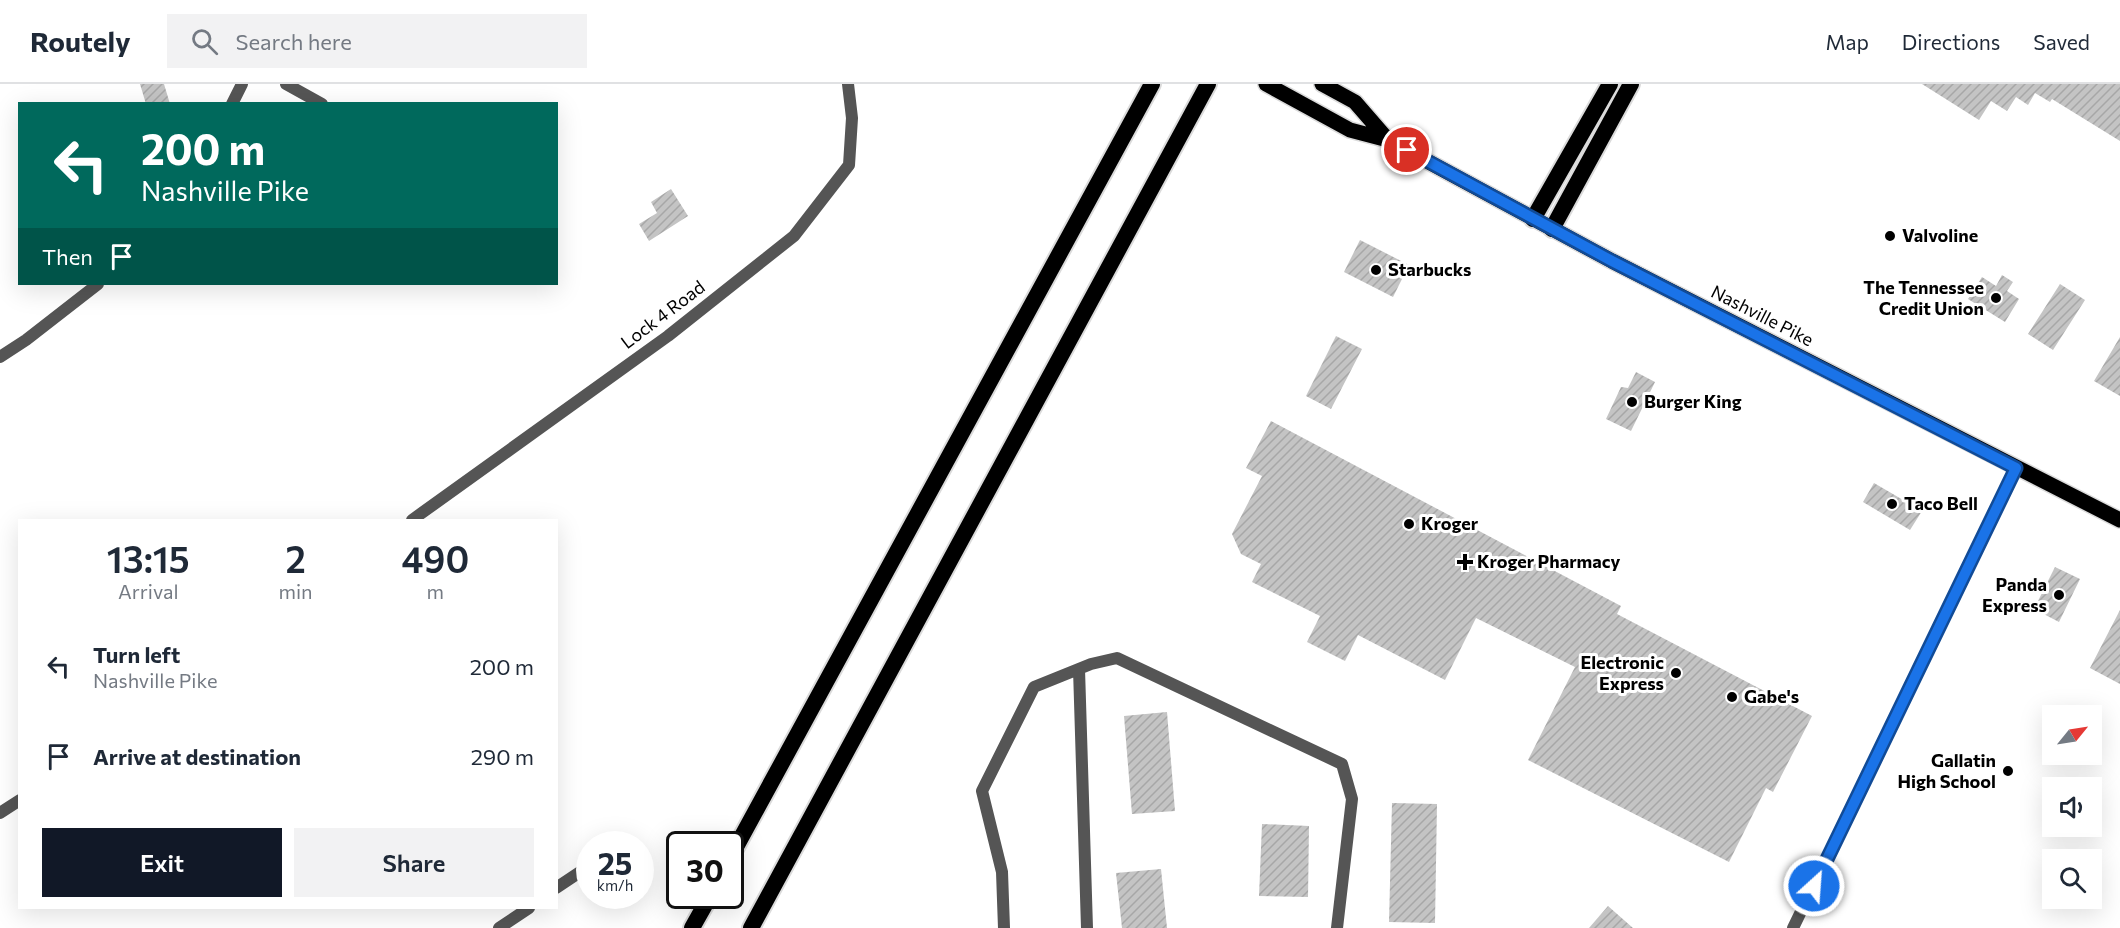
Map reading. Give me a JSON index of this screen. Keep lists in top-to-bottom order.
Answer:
{
  "streets": {
    "main road": ["Nashville Pike"],
    "street": ["Lock 4 Road"]
  },
  "places": {
    "other": [
      "Valvoline",
      "Starbucks",
      "The Tennessee Credit Union",
      "Burger King",
      "Taco Bell",
      "Kroger",
      "Panda Express",
      "Electronic Express",
      "Gabe's",
      "Gallatin High School"
    ],
    "health": ["Kroger Pharmacy"]
  },
  "north": "top right",
  "page": {
    "header": "Routely",
    "search": "Search here",
    "nav": ["Map", "Directions", "Saved"],
    "turn": ["200 m", "Nashville Pike"],
    "then": "Then",
    "eta": [
      "13:15",
      "Arrival",
      "2",
      "min",
      "490",
      "m"
    ],
    "list": [
      {
        "name": "Turn left",
        "note": "Nashville Pike",
        "value": "200 m"
      },
      {
        "name": "Arrive at destination",
        "value": "290 m"
      }
    ],
    "buttons": ["Exit", "Share"],
    "speed": "25 km/h",
    "limit": "30"
  }
}
